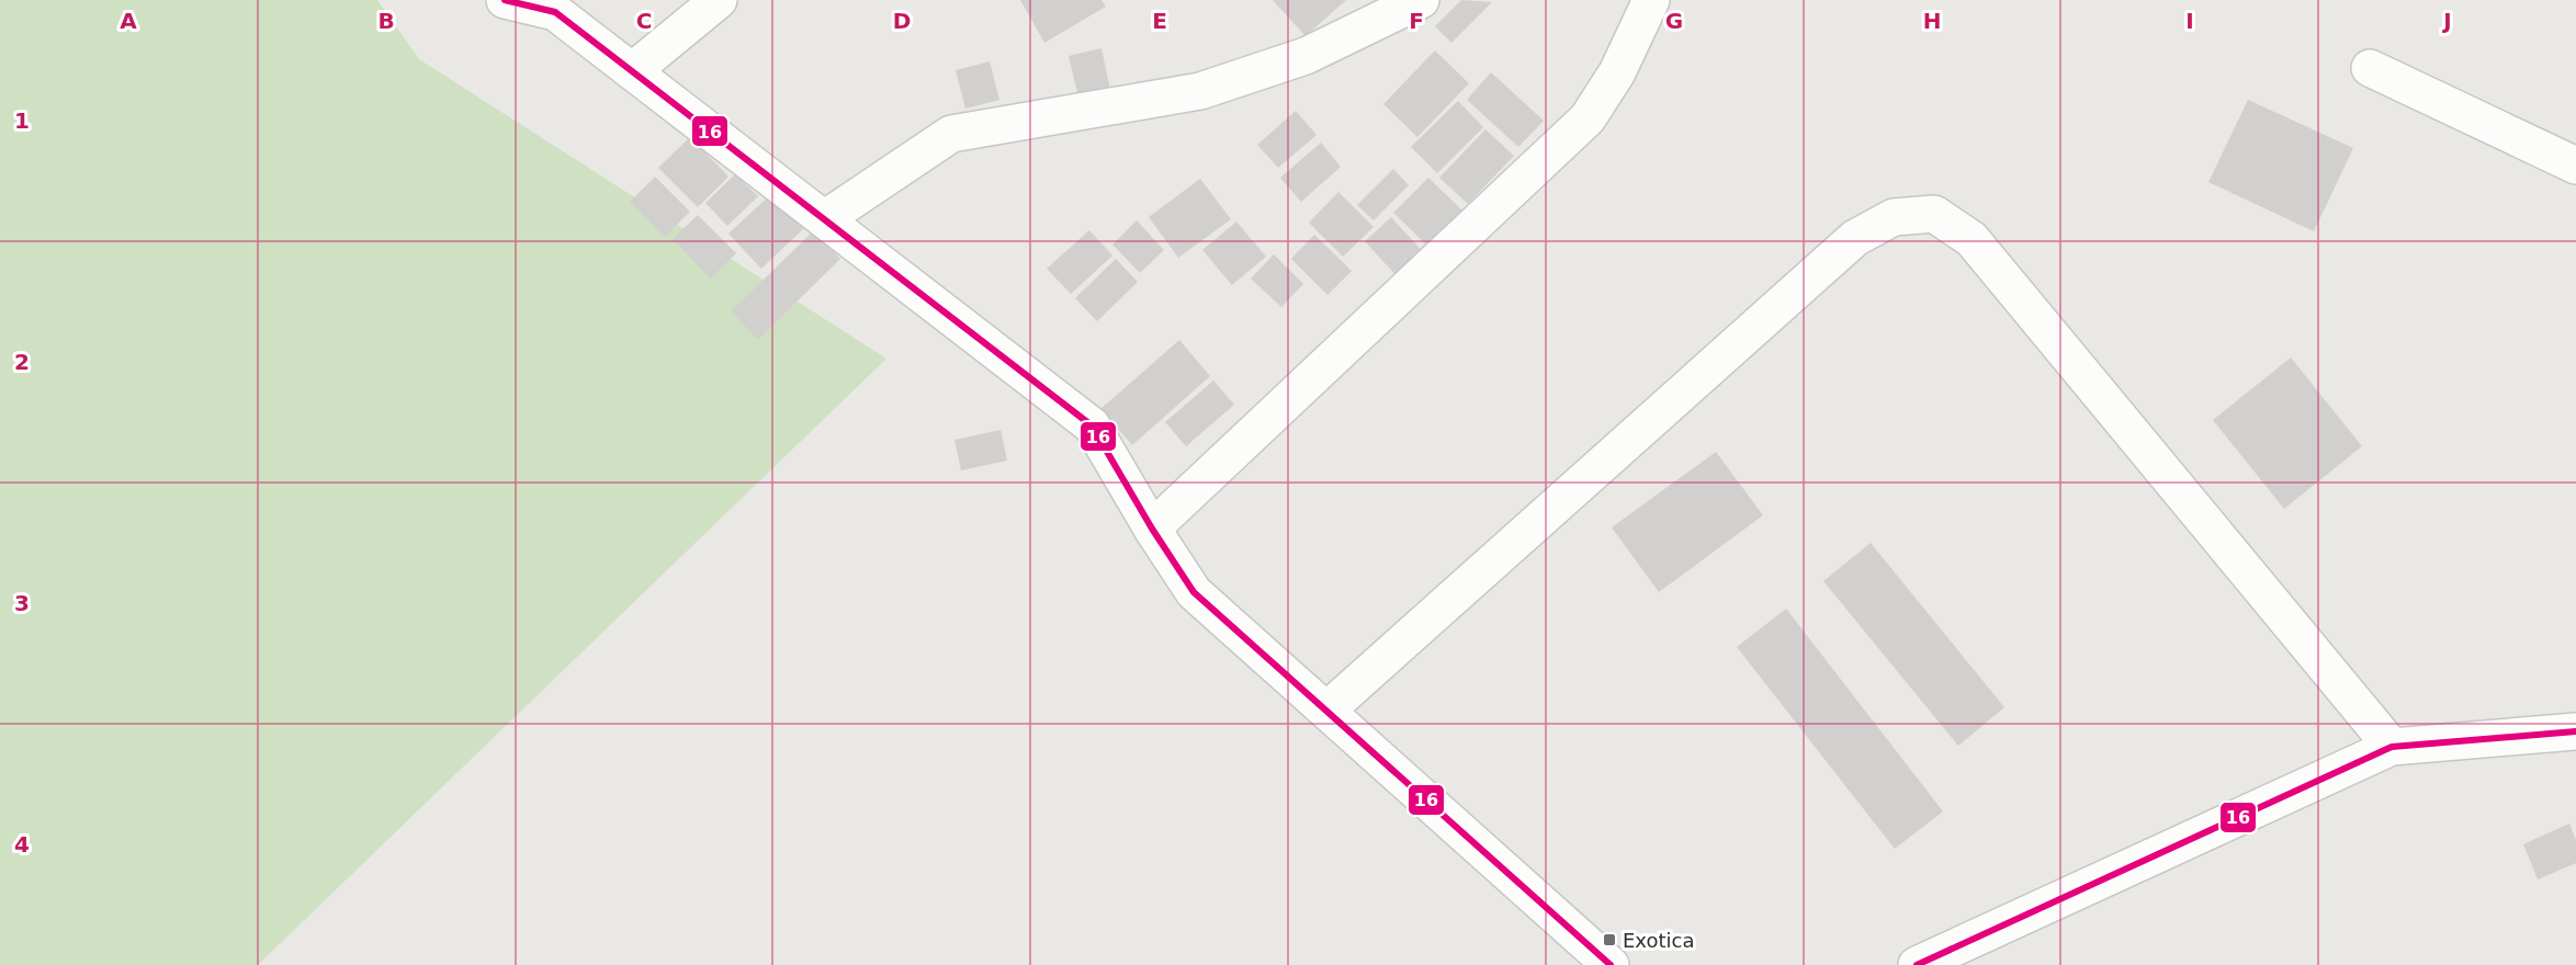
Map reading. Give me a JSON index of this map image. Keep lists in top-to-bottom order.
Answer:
{
  "places": {
    "transit": ["Exotica"]
  },
  "lines": ["transit line 16"],
  "grid": {
    "columns": [
      "A",
      "B",
      "C",
      "D",
      "E",
      "F",
      "G",
      "H",
      "I",
      "J"
    ],
    "rows": [
      "1",
      "2",
      "3",
      "4"
    ]
  }
}
